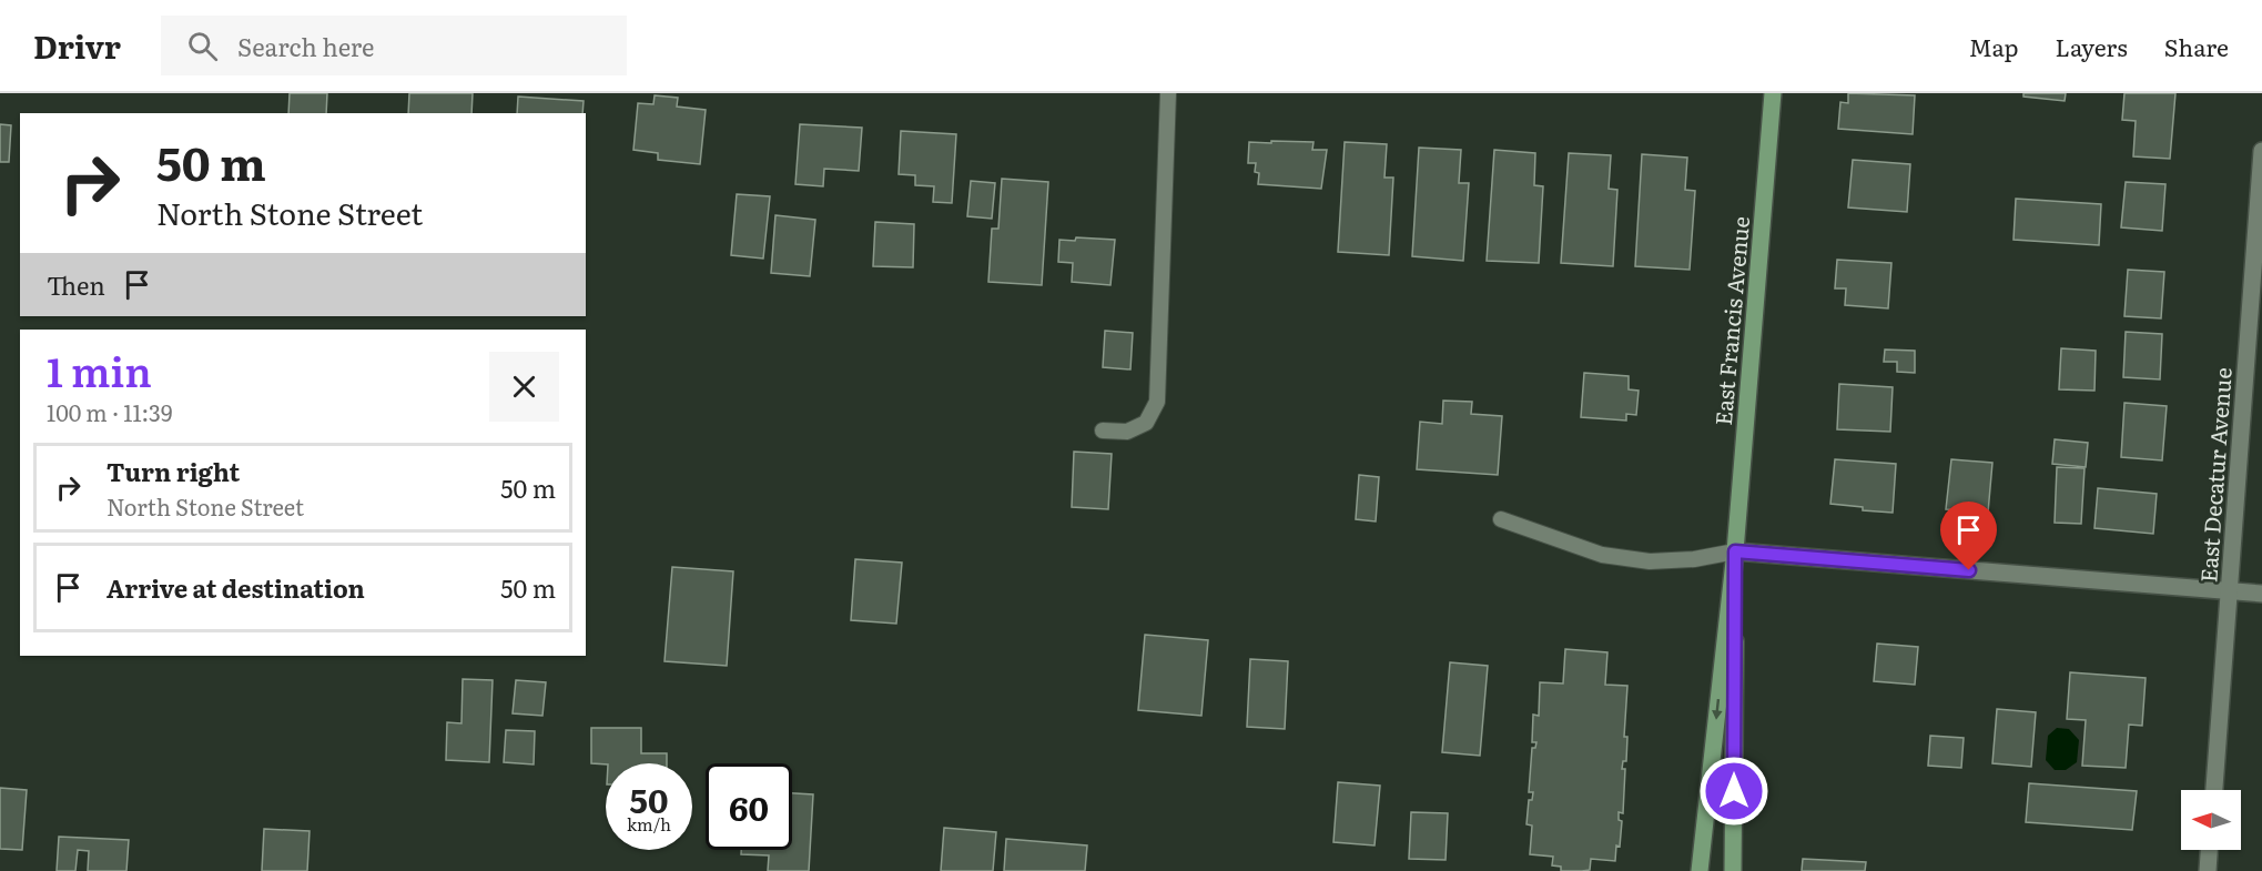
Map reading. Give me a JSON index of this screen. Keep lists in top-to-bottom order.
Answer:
{
  "streets": {
    "main road": ["East Francis Avenue"],
    "street": ["East Decatur Avenue"]
  },
  "north": "left",
  "page": {
    "header": "Drivr",
    "search": "Search here",
    "nav": ["Map", "Layers", "Share"],
    "turn": ["50 m", "North Stone Street"],
    "then": "Then",
    "heading": ["1 min", "100 m · 11:39"],
    "list": [
      {
        "name": "Turn right",
        "note": "North Stone Street",
        "value": "50 m"
      },
      {
        "name": "Arrive at destination",
        "value": "50 m"
      }
    ],
    "speed": "50 km/h",
    "limit": "60"
  }
}
